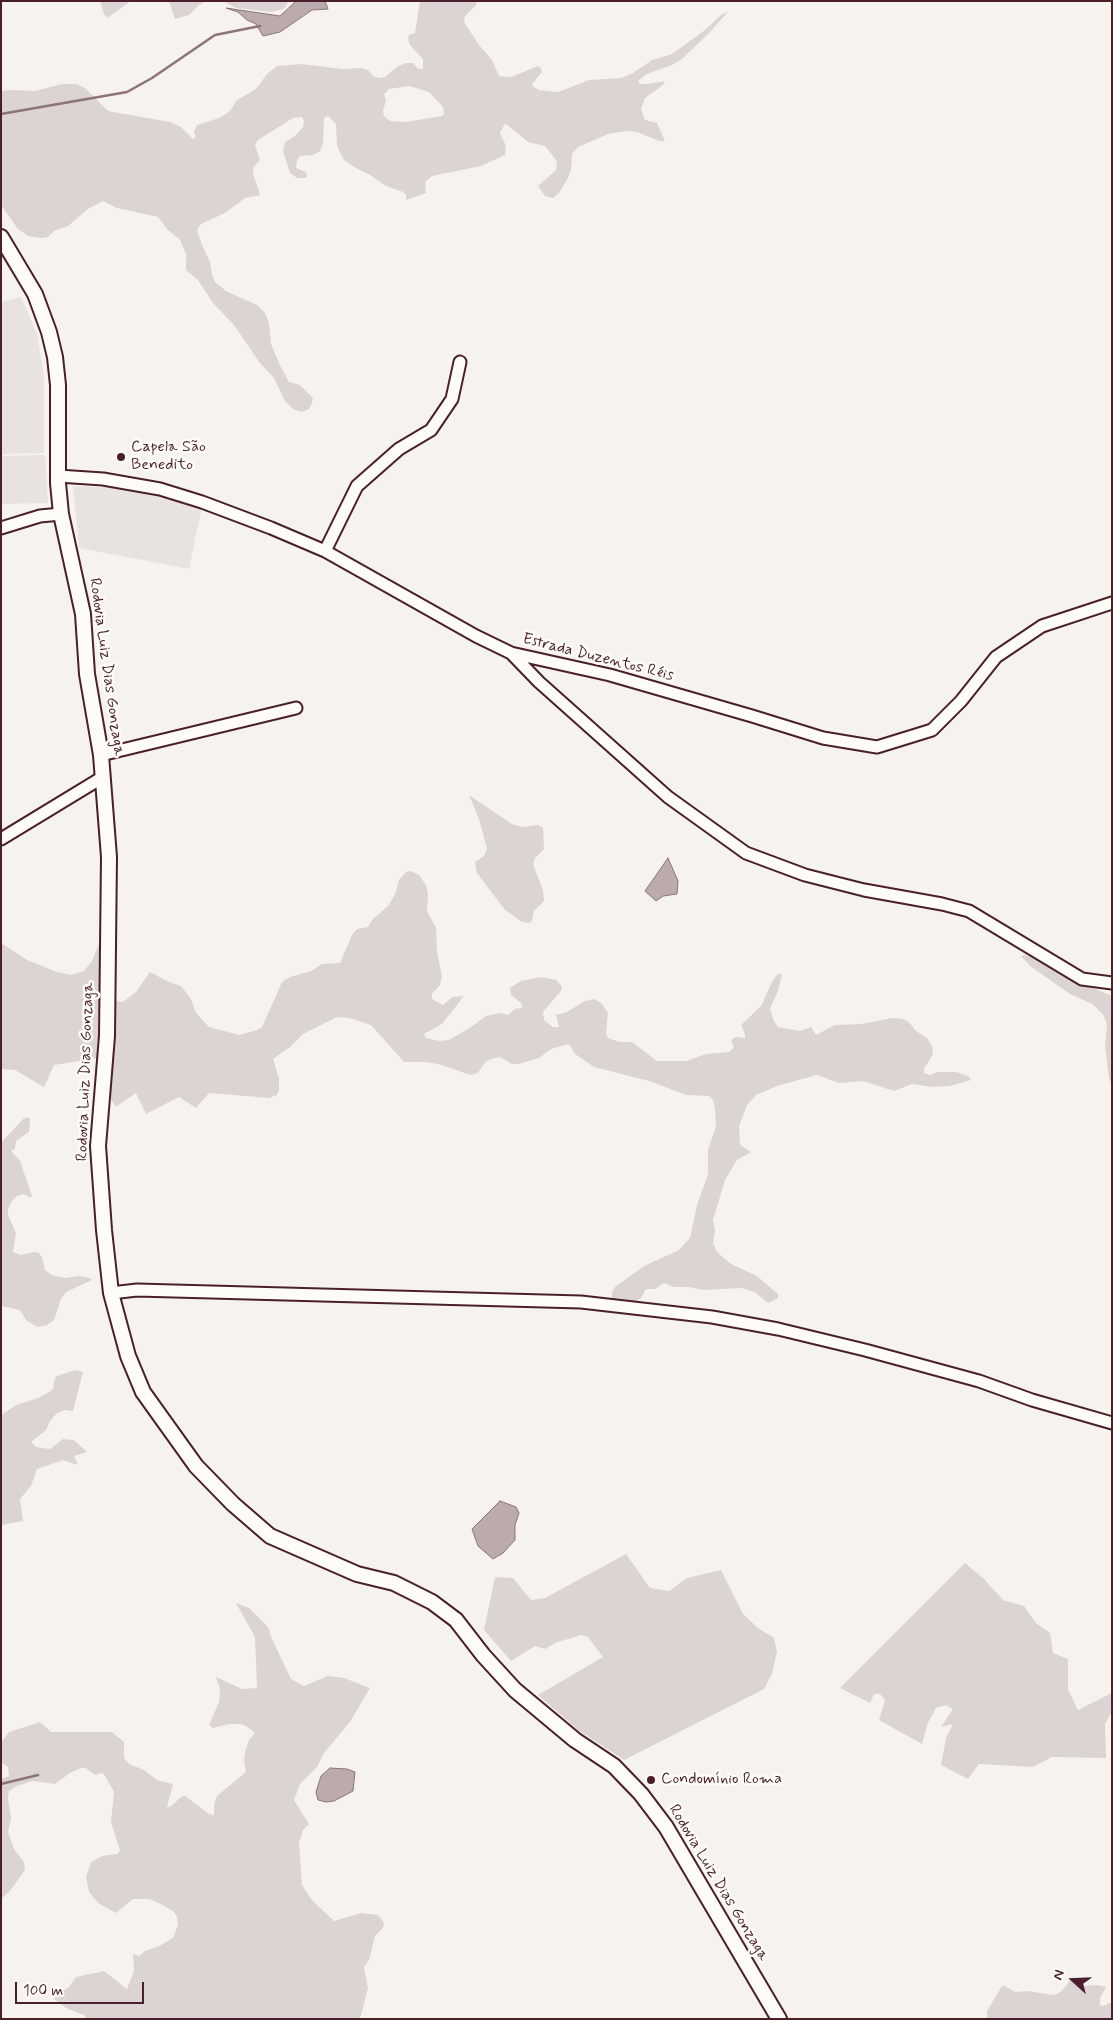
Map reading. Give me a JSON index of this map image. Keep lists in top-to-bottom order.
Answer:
{
  "streets": {
    "main road": ["Rodovia Luiz Dias Gonzaga"],
    "street": ["Estrada Duzentos Réis"]
  },
  "crossings": [
    ["Estrada Duzentos Réis", "Rodovia Luiz Dias Gonzaga"]
  ],
  "places": ["Capela São Benedito", "Condomínio Roma"],
  "scale_bar": "100 m",
  "north": "left"
}
